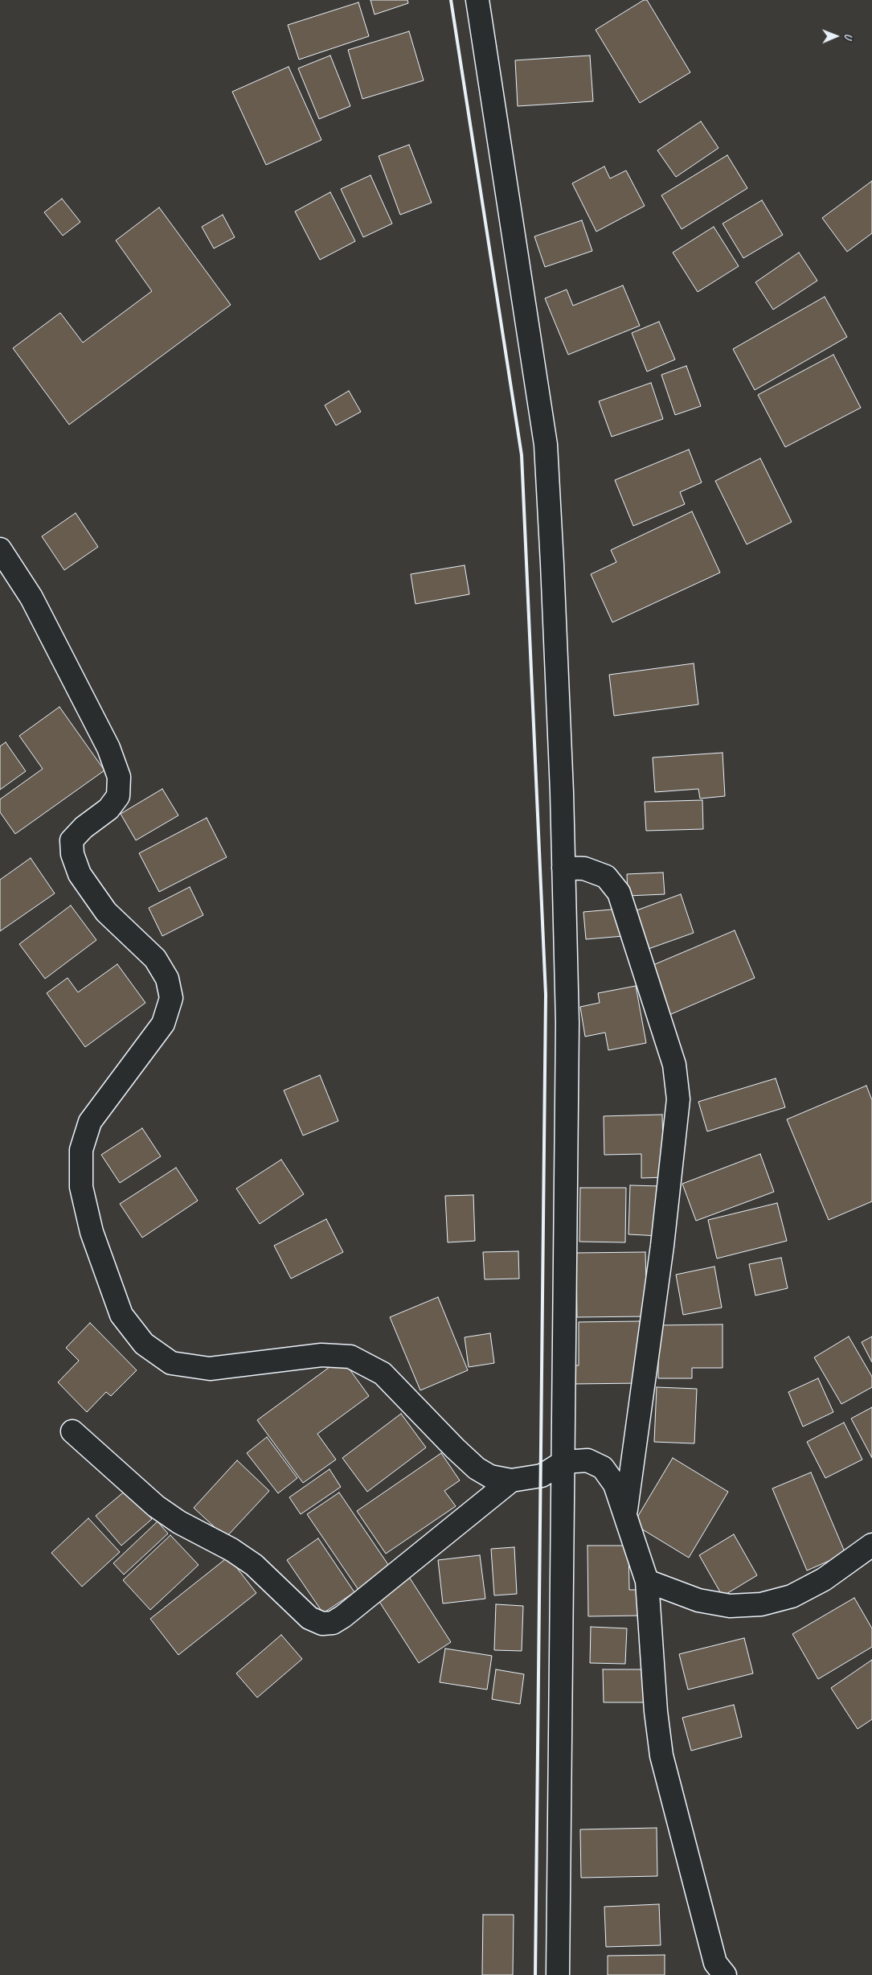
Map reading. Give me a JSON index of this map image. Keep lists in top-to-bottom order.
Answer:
{
  "north": "right"
}
